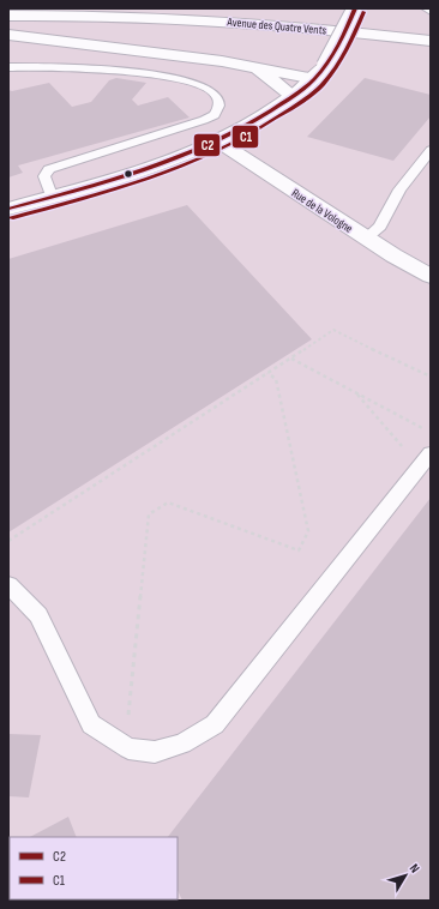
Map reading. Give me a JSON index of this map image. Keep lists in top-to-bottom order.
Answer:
{
  "streets": {
    "main road": ["Avenue des Quatre Vents", "Rue de la Vologne"]
  },
  "lines": ["transit line C2", "transit line C1"],
  "legend": ["C2", "C1"],
  "north": "top right"
}
